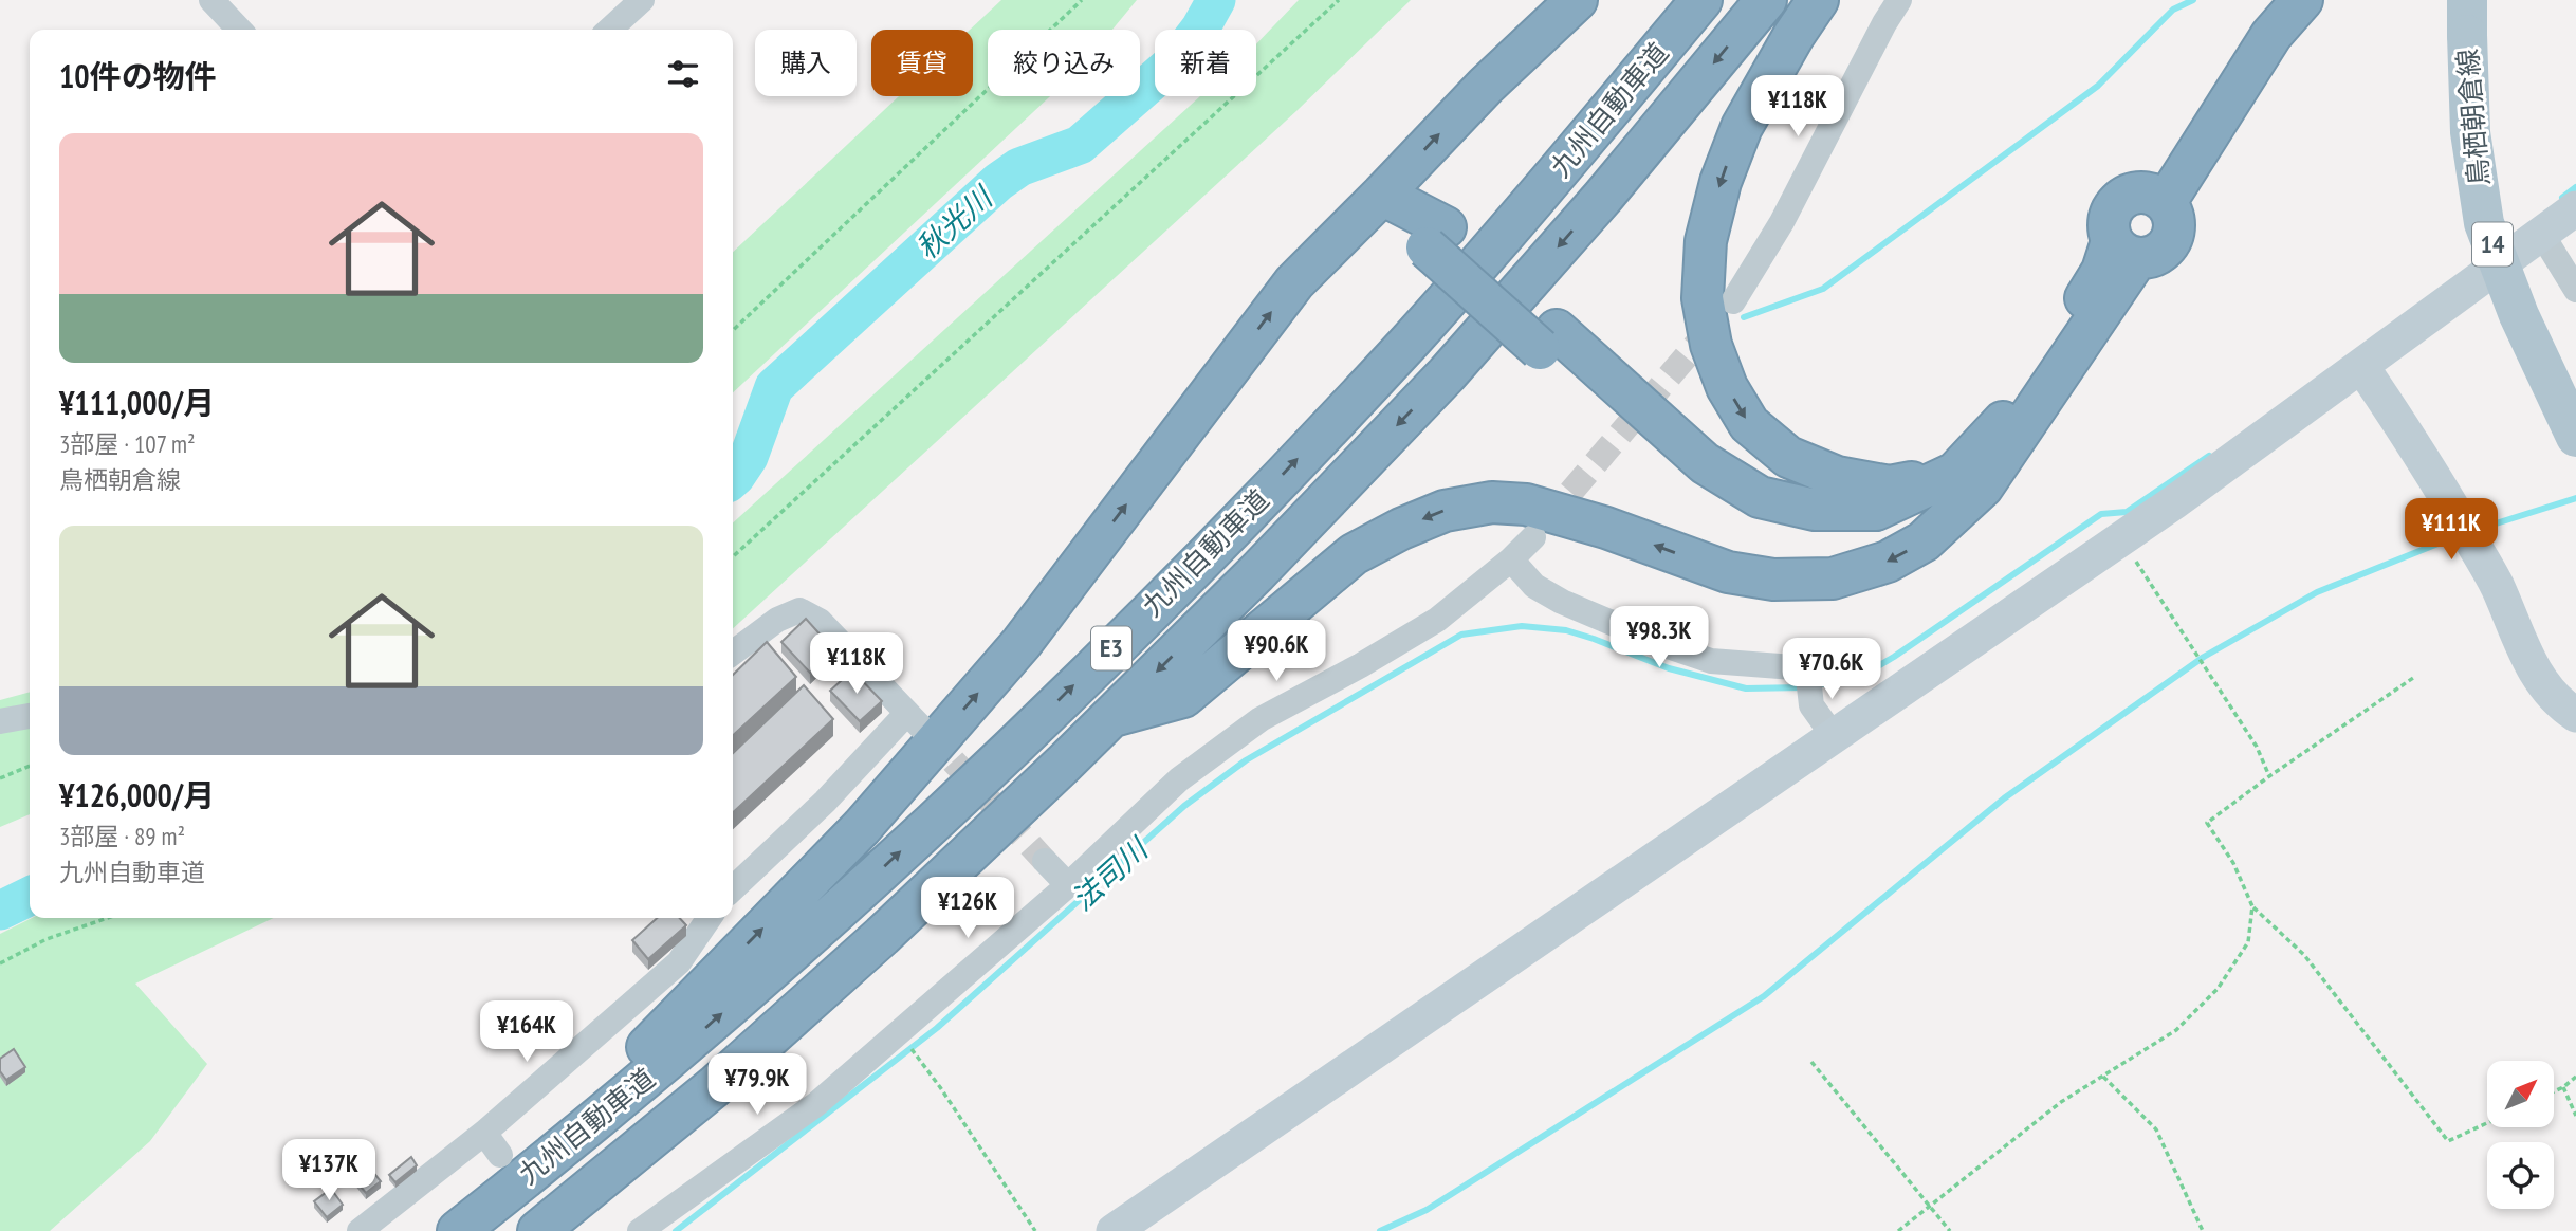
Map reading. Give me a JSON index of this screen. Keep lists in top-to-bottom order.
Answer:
{
  "streets": {
    "highway": ["九州自動車道", "E3"],
    "main road": ["鳥栖朝倉線", "14"]
  },
  "water": ["秋光川", "法司川"],
  "north": "top right",
  "page": {
    "chip": [
      "購入",
      "賃貸",
      "絞り込み",
      "新着"
    ],
    "heading": "10件の物件",
    "price": [
      "¥118K",
      "¥111K",
      "¥98.3K",
      "¥90.6K",
      "¥118K",
      "¥70.6K",
      "¥126K",
      "¥164K",
      "¥79.9K",
      "¥137K"
    ],
    "list": [
      {
        "name": "¥111,000/月",
        "note": "3部屋 · 107 m² · 鳥栖朝倉線"
      },
      {
        "name": "¥126,000/月",
        "note": "3部屋 · 89 m² · 九州自動車道"
      }
    ]
  }
}
